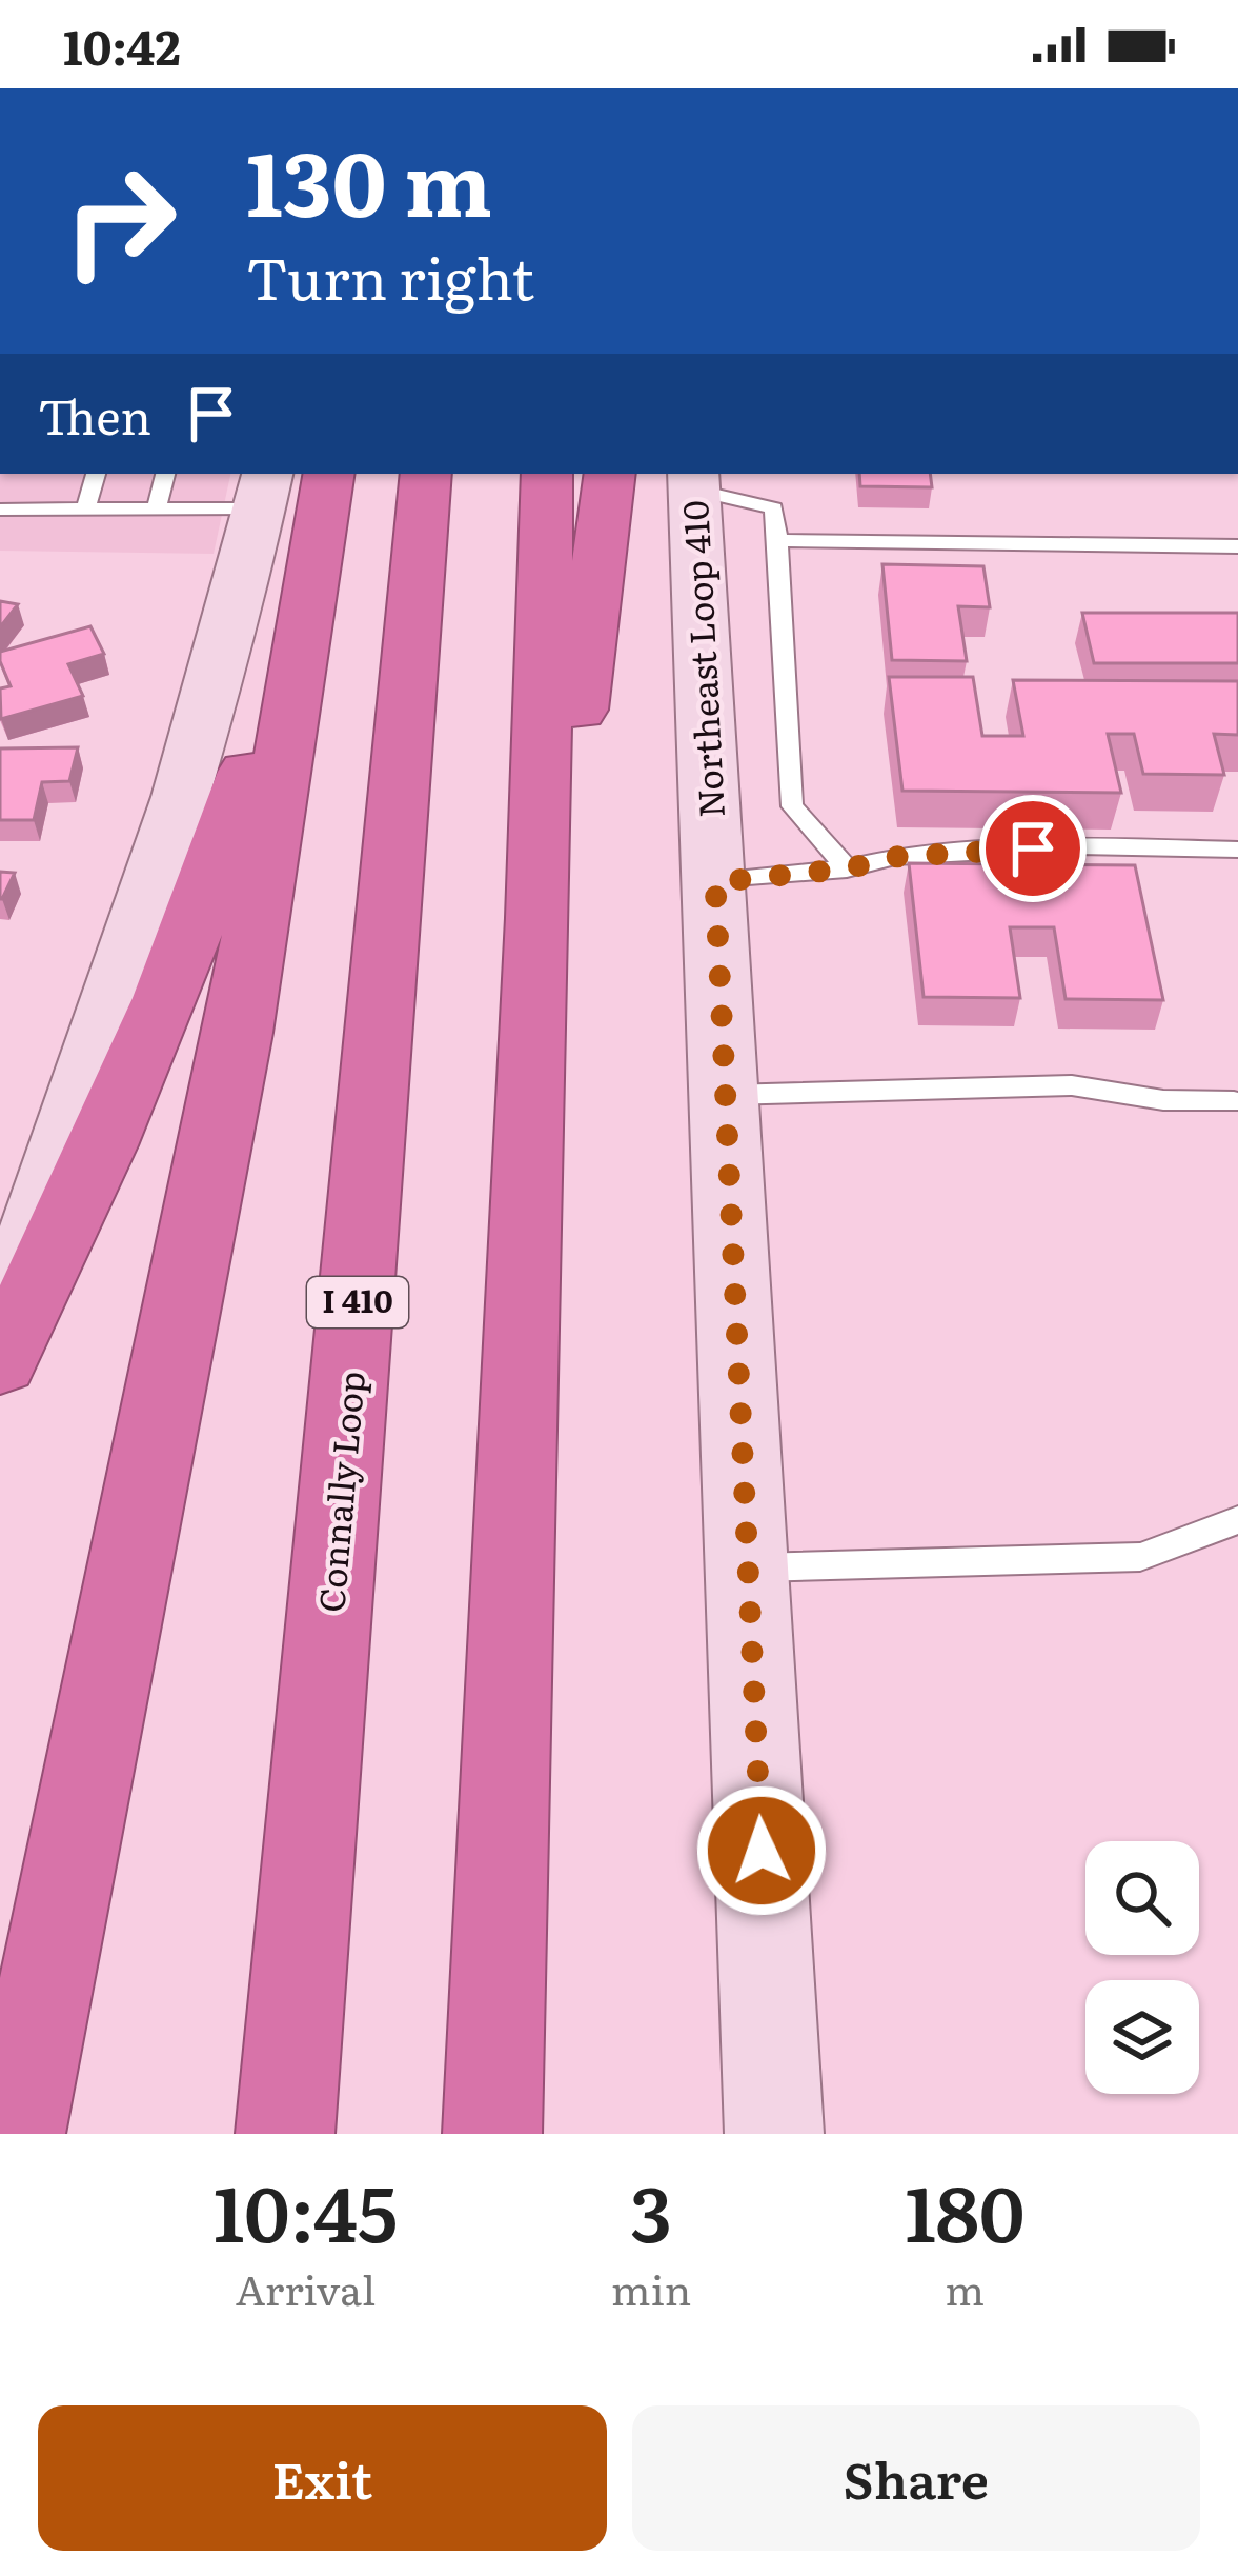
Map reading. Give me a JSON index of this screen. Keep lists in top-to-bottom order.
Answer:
{
  "streets": {
    "highway": ["I 410", "Connally Loop"],
    "main road": ["Northeast Loop 410"]
  },
  "page": {
    "status": "10:42",
    "turn": ["130 m", "Turn right"],
    "then": "Then",
    "eta": [
      "10:45",
      "Arrival",
      "3",
      "min",
      "180",
      "m"
    ],
    "buttons": ["Exit", "Share"]
  }
}
